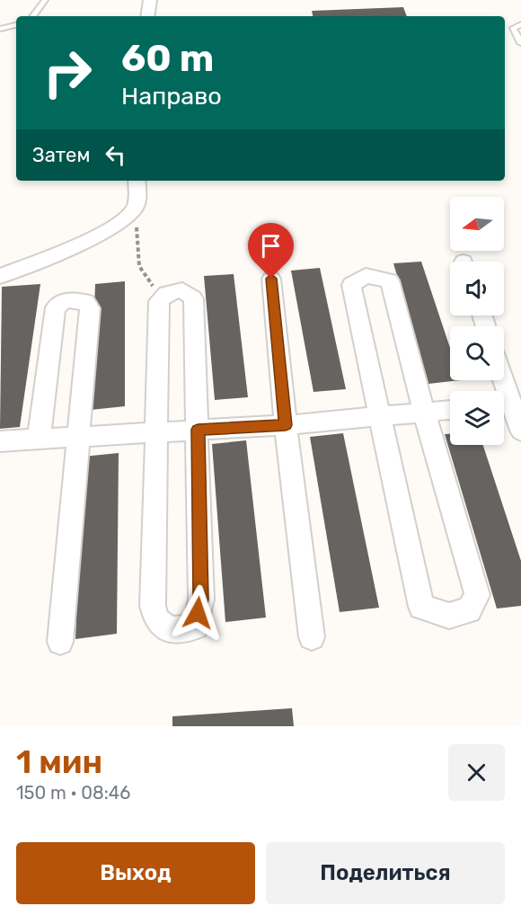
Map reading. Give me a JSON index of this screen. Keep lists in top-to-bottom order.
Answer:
{
  "north": "left",
  "page": {
    "turn": ["60 m", "Направо"],
    "then": "Затем",
    "heading": ["1 мин", "150 m · 08:46"],
    "buttons": ["Выход", "Поделиться"]
  }
}
